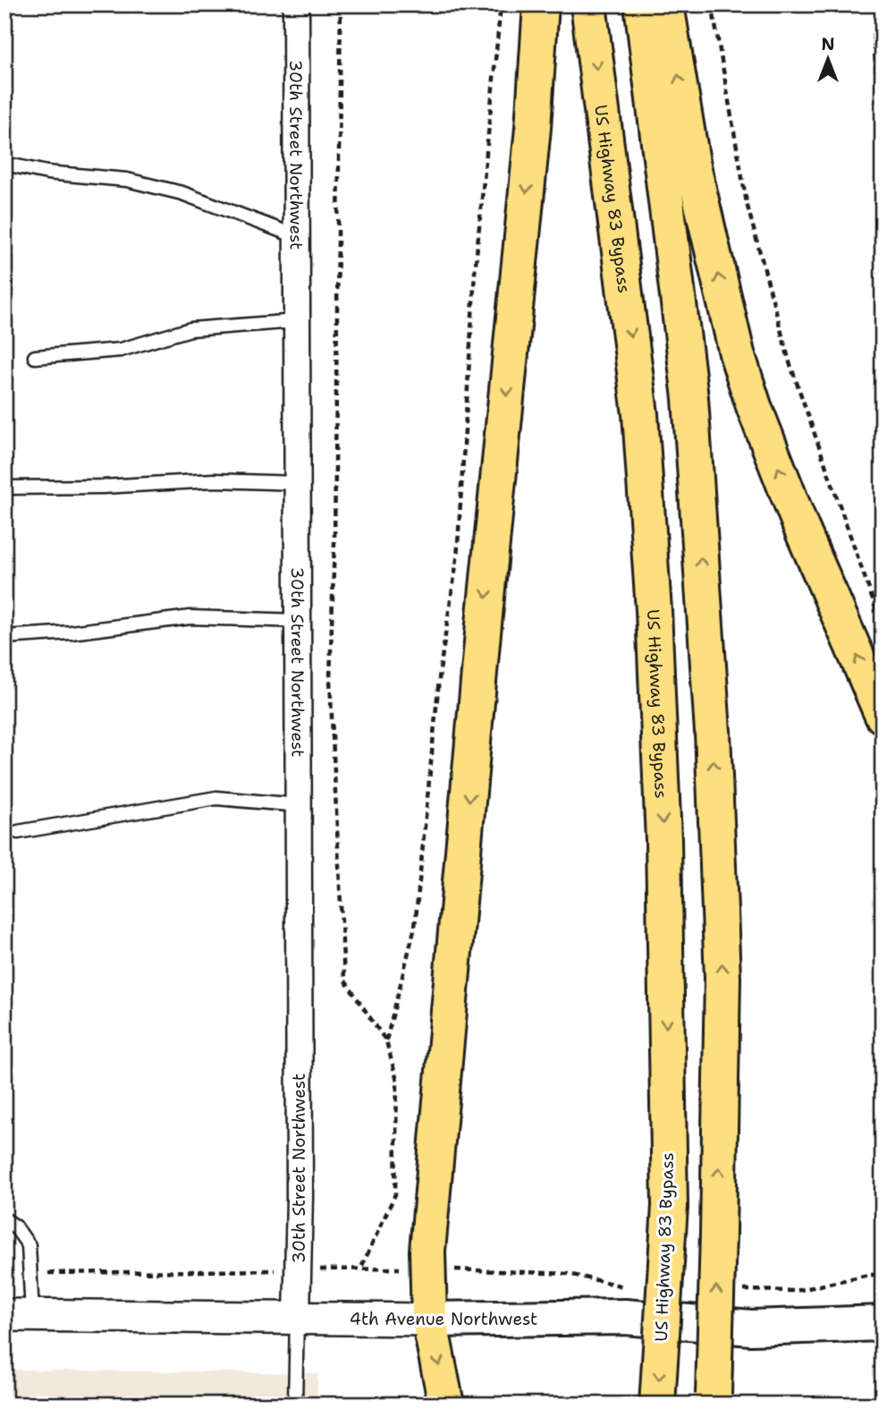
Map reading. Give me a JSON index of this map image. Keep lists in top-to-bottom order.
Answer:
{
  "streets": {
    "highway": ["US Highway 83 Bypass"],
    "main road": ["4th Avenue Northwest"],
    "street": ["30th Street Northwest"]
  },
  "crossings": [
    ["30th Street Northwest", "4th Avenue Northwest"]
  ],
  "north": "top"
}
